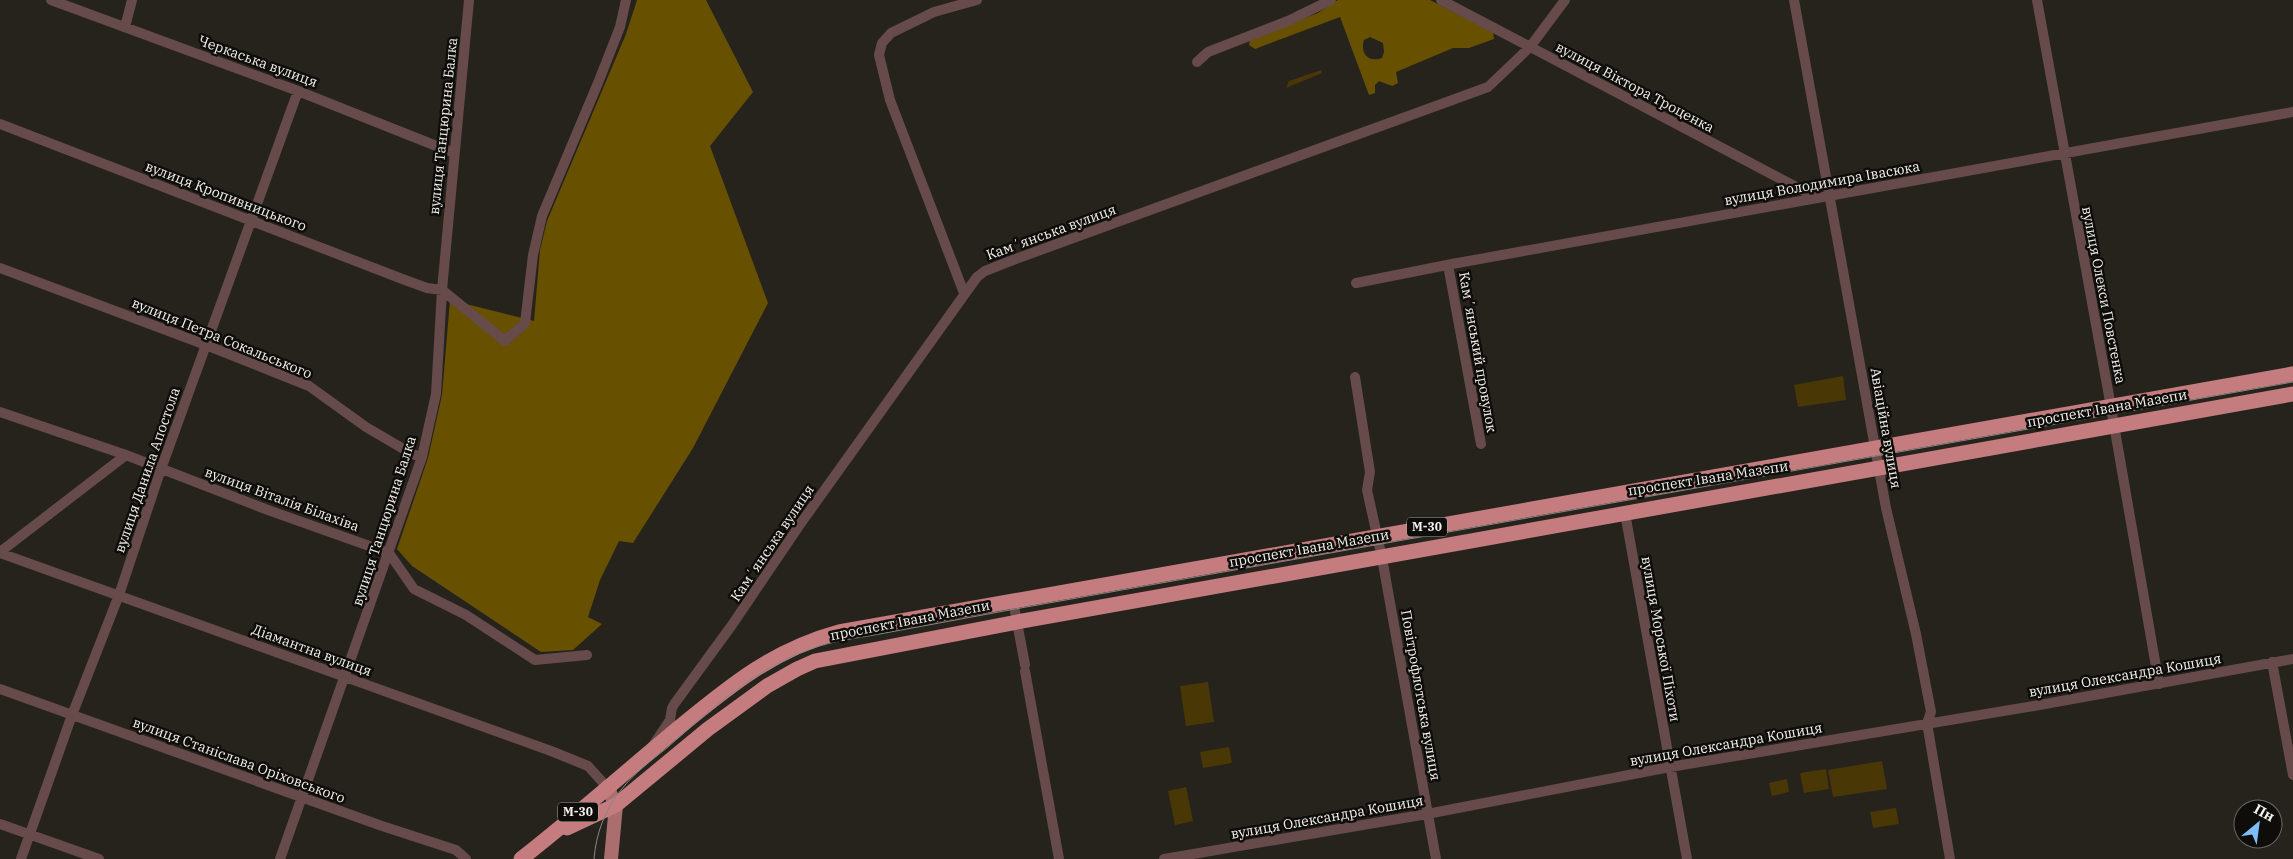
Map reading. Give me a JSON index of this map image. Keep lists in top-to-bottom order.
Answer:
{
  "streets": {
    "highway": ["проспект Івана Мазепи", "М-30"],
    "street": [
      "Черкаська вулиця",
      "вулиця Віктора Троценка",
      "вулиця Танцюрина Балка",
      "вулиця Володимира Івасюка",
      "вулиця Кропивницького",
      "Камʼянська вулиця",
      "вулиця Олекси Повстенка",
      "вулиця Петра Сокальського",
      "Камʼянський провулок",
      "Авіаційна вулиця",
      "вулиця Данила Апостола",
      "вулиця Віталія Білахіва",
      "вулиця Морської Піхоти",
      "Діамантна вулиця",
      "вулиця Олександра Кошиця",
      "Повітрофлотська вулиця",
      "вулиця Станіслава Оріховського"
    ]
  },
  "crossings": [
    ["Черкаська вулиця", "вулиця Танцюрина Балка"],
    ["Черкаська вулиця", "вулиця Данила Апостола"],
    ["вулиця Віктора Троценка", "вулиця Володимира Івасюка"],
    ["вулиця Віктора Троценка", "Камʼянська вулиця"],
    ["вулиця Танцюрина Балка", "вулиця Кропивницького"],
    ["вулиця Танцюрина Балка", "вулиця Петра Сокальського"],
    ["вулиця Танцюрина Балка", "вулиця Віталія Білахіва"],
    ["вулиця Танцюрина Балка", "Діамантна вулиця"],
    ["вулиця Танцюрина Балка", "вулиця Станіслава Оріховського"],
    ["вулиця Володимира Івасюка", "вулиця Олекси Повстенка"],
    ["вулиця Володимира Івасюка", "Камʼянський провулок"],
    ["вулиця Володимира Івасюка", "Авіаційна вулиця"],
    ["вулиця Кропивницького", "вулиця Данила Апостола"],
    ["Камʼянська вулиця", "проспект Івана Мазепи"],
    ["вулиця Олекси Повстенка", "проспект Івана Мазепи"],
    ["вулиця Олекси Повстенка", "вулиця Олександра Кошиця"],
    ["вулиця Петра Сокальського", "вулиця Данила Апостола"],
    ["проспект Івана Мазепи", "Авіаційна вулиця"],
    ["проспект Івана Мазепи", "М-30"],
    ["проспект Івана Мазепи", "вулиця Морської Піхоти"],
    ["проспект Івана Мазепи", "Діамантна вулиця"],
    ["проспект Івана Мазепи", "Повітрофлотська вулиця"],
    ["Авіаційна вулиця", "вулиця Олександра Кошиця"],
    ["вулиця Данила Апостола", "вулиця Віталія Білахіва"],
    ["вулиця Данила Апостола", "Діамантна вулиця"],
    ["вулиця Данила Апостола", "вулиця Станіслава Оріховського"],
    ["М-30", "Діамантна вулиця"],
    ["вулиця Морської Піхоти", "вулиця Олександра Кошиця"],
    ["вулиця Олександра Кошиця", "Повітрофлотська вулиця"]
  ],
  "north": "top right"
}
